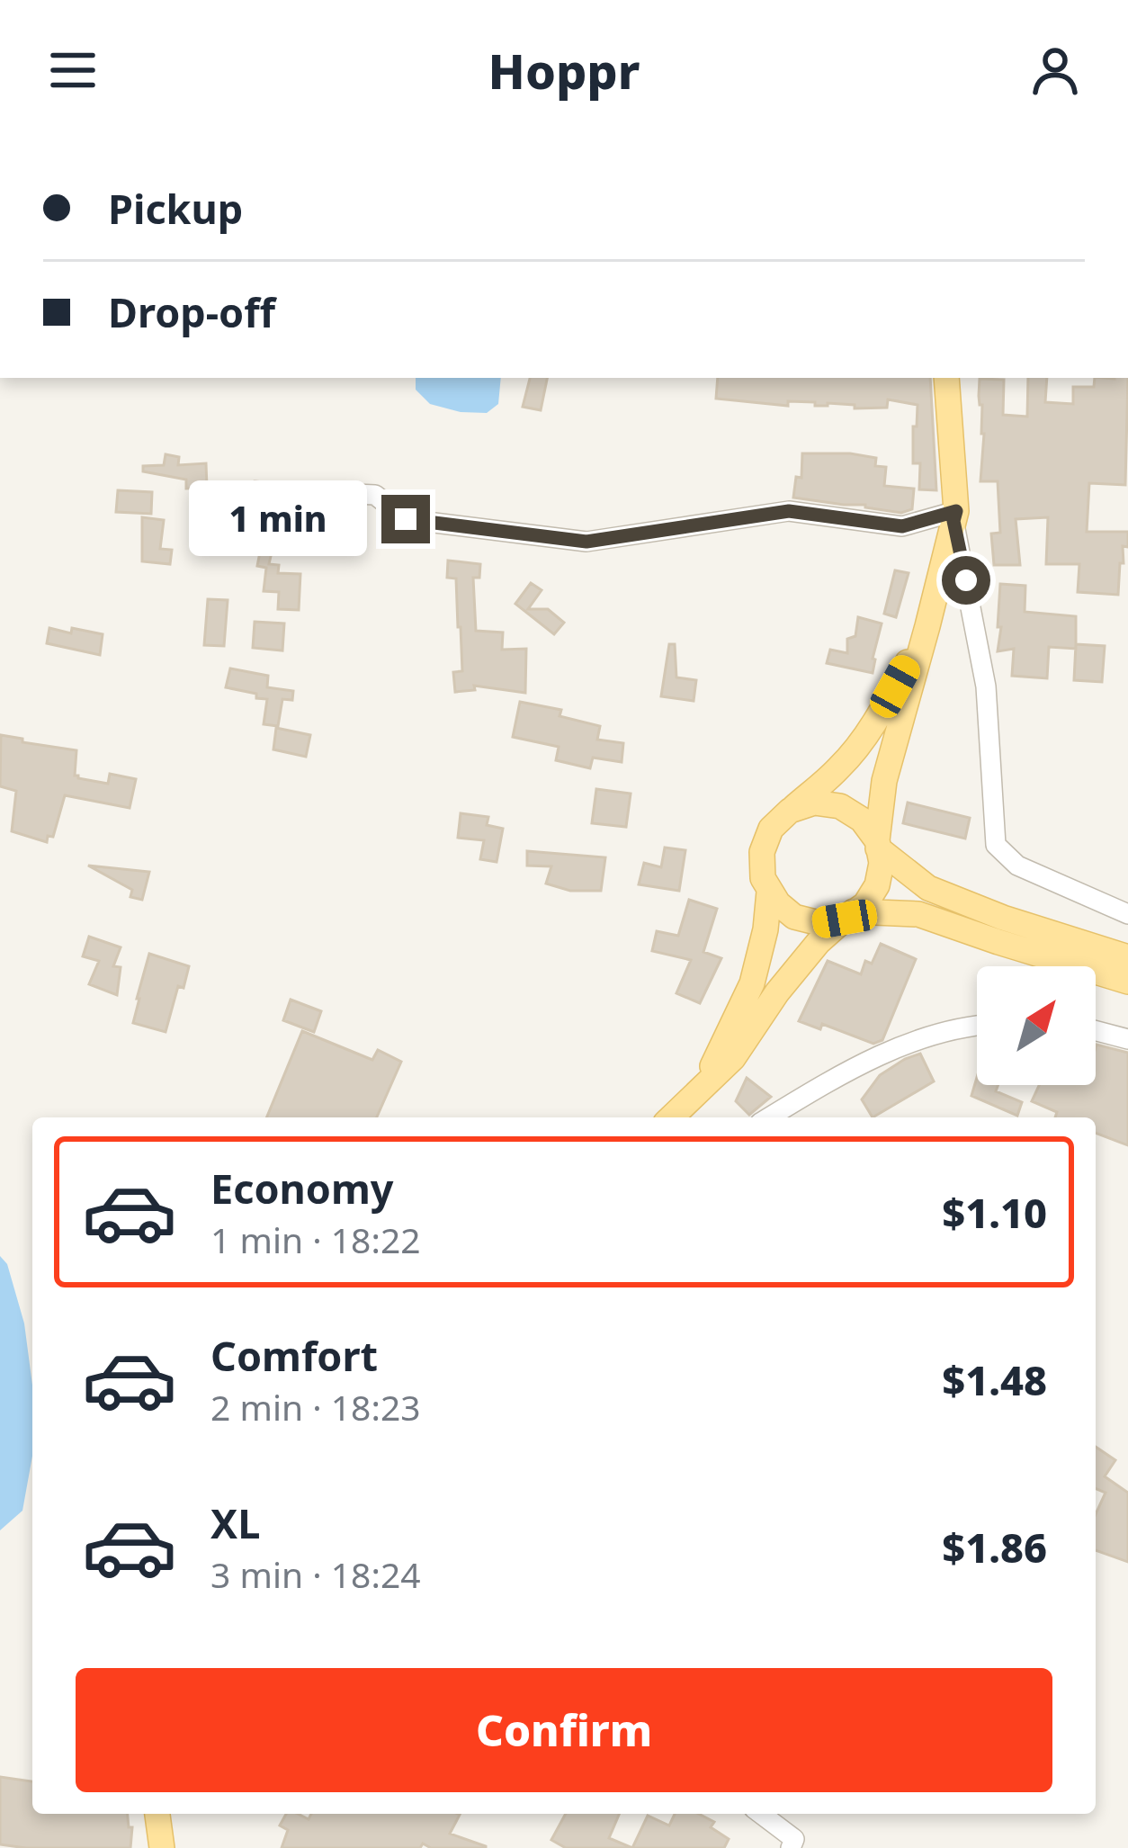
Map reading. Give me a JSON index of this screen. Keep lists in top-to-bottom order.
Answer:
{
  "north": "top right",
  "page": {
    "header": "Hoppr",
    "banner": ["Pickup", "Drop-off"],
    "bubble": "1 min",
    "list": [
      {
        "name": "Economy",
        "note": "1 min · 18:22",
        "value": "$1.10"
      },
      {
        "name": "Comfort",
        "note": "2 min · 18:23",
        "value": "$1.48"
      },
      {
        "name": "XL",
        "note": "3 min · 18:24",
        "value": "$1.86"
      }
    ],
    "buttons": "Confirm"
  }
}
